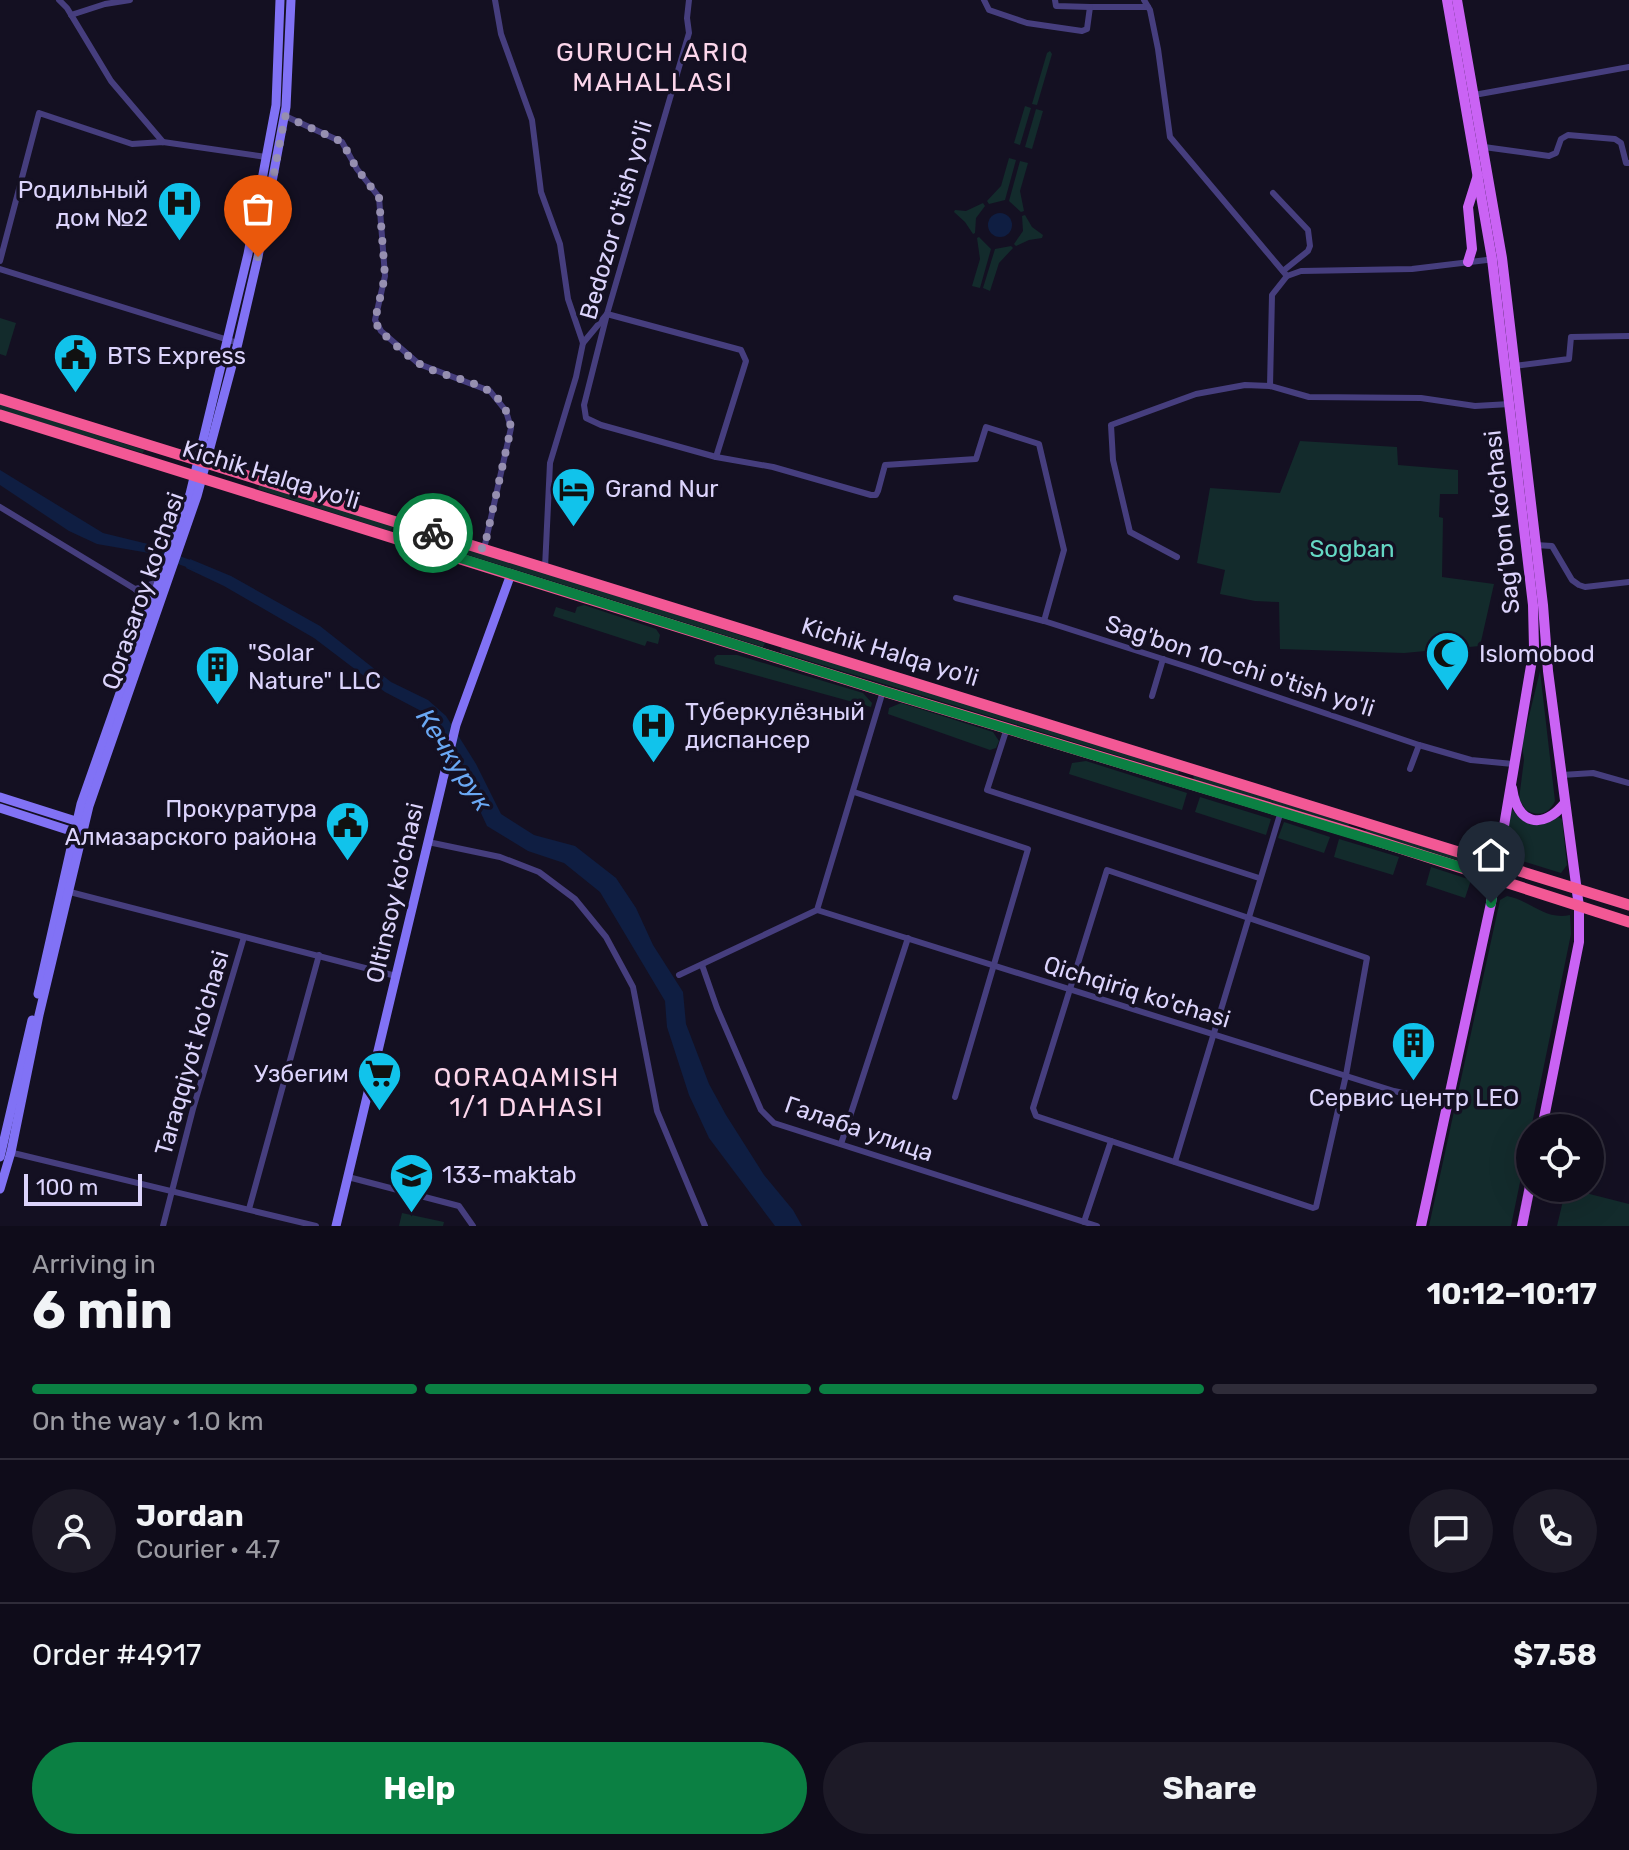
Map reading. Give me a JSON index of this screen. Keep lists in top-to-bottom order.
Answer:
{
  "streets": {
    "highway": ["Kichik Halqa yo'li"],
    "main road": ["Sag’bon ko’chasi", "Qorasaroy ko'chasi", "Oltinsoy ko'chasi"],
    "street": [
      "Bedozor o'tish yo'li",
      "Sag'bon 10-chi o'tish yo'li",
      "Qichqiriq ko'chasi",
      "Taraqqiyot ko'chasi",
      "Галаба улица"
    ]
  },
  "crossings": [
    ["Kichik Halqa yo'li", "Sag’bon ko’chasi"],
    ["Kichik Halqa yo'li", "Qorasaroy ko'chasi"],
    ["Kichik Halqa yo'li", "Oltinsoy ko'chasi"],
    ["Sag’bon ko’chasi", "Sag'bon 10-chi o'tish yo'li"],
    ["Sag’bon ko’chasi", "Qichqiriq ko'chasi"],
    ["Qorasaroy ko'chasi", "Taraqqiyot ko'chasi"],
    ["Oltinsoy ko'chasi", "Taraqqiyot ko'chasi"]
  ],
  "districts": ["GURUCH ARIQ MAHALLASI", "QORAQAMISH 1/1 DAHASI"],
  "water": ["Кечкурук"],
  "parks": ["Sogban"],
  "places": {
    "hospital": ["Родильный дом №2", "Туберкулёзный диспансер"],
    "public building": ["BTS Express", "Прокуратура Алмазарского района"],
    "hotel": ["Grand Nur"],
    "mosque": ["Islomobod"],
    "building": ["\"Solar Nature\" LLC", "Сервис центр LEO"],
    "supermarket": ["Узбегим"],
    "school or university": ["133-maktab"]
  },
  "scale_bar": "100 m",
  "page": {
    "scale": "100 m",
    "heading": ["6 min", "Arriving in", "10:12–10:17"],
    "panel": [
      "Jordan",
      "Courier · 4.7",
      "Order #4917",
      "$7.58"
    ],
    "bar": "On the way · 1.0 km",
    "buttons": ["Help", "Share"]
  }
}
